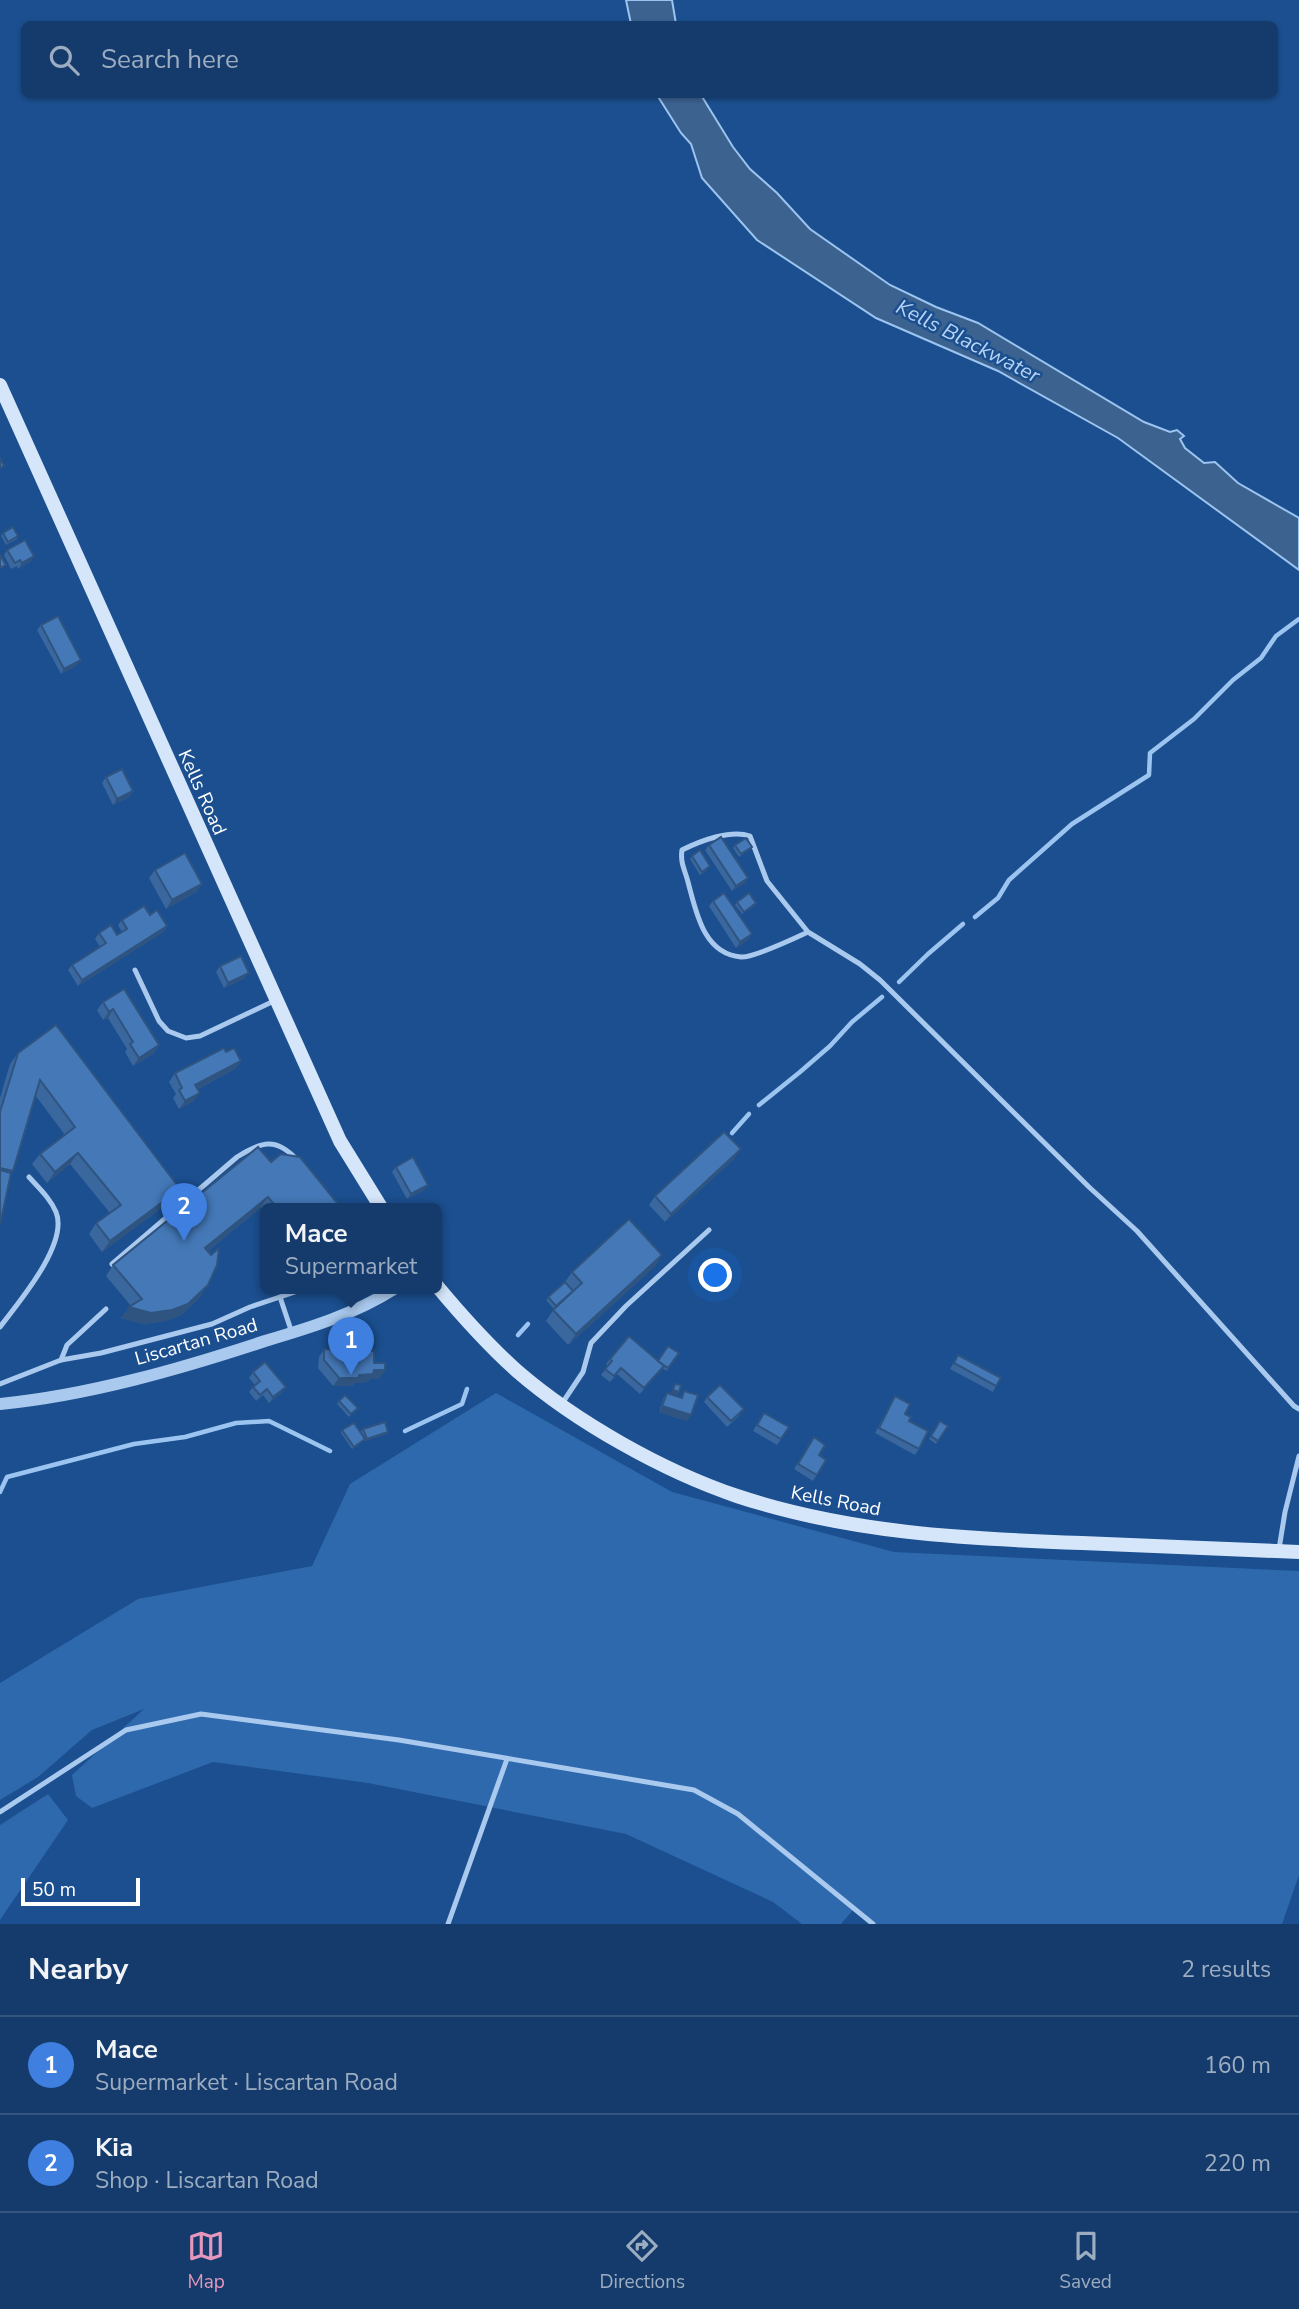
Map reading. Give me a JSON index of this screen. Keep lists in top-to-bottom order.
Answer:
{
  "streets": {
    "main road": ["Kells Road"],
    "street": ["Liscartan Road"]
  },
  "water": ["Kells Blackwater"],
  "scale_bar": "50 m",
  "page": {
    "search": "Search here",
    "pins": ["2", "1"],
    "popup": ["Mace", "Supermarket"],
    "scale": "50 m",
    "heading": ["Nearby", "2 results"],
    "list": [
      {
        "mark": "1",
        "name": "Mace",
        "note": "Supermarket · Liscartan Road",
        "value": "160 m"
      },
      {
        "mark": "2",
        "name": "Kia",
        "note": "Shop · Liscartan Road",
        "value": "220 m"
      }
    ],
    "nav": ["Map", "Directions", "Saved"]
  }
}
